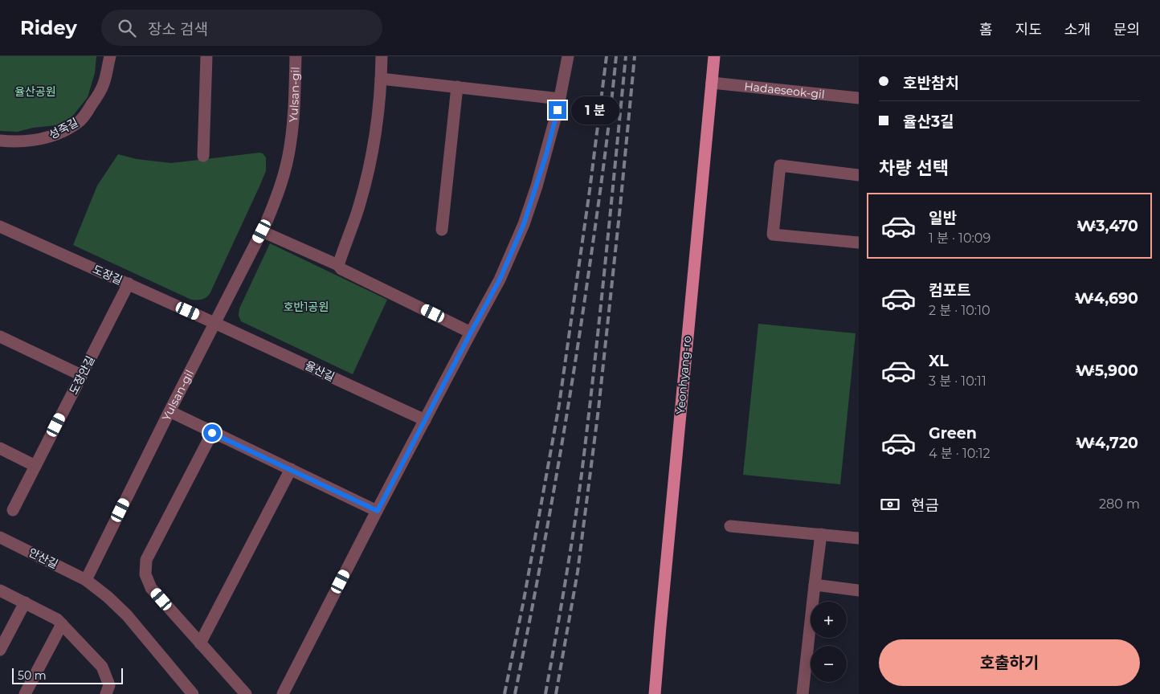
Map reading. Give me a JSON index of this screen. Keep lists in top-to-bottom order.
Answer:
{
  "streets": {
    "main road": ["Yeonhyang-ro"],
    "street": [
      "Hadaeseok-gil",
      "Yulsan-gil",
      "성죽길",
      "도장길",
      "율산길",
      "도장안길",
      "안산길"
    ]
  },
  "crossings": [
    ["Hadaeseok-gil", "Yeonhyang-ro"],
    ["Yulsan-gil", "도장길"],
    ["Yulsan-gil", "율산길"],
    ["Yulsan-gil", "안산길"],
    ["도장길", "율산길"],
    ["도장길", "도장안길"]
  ],
  "parks": ["율산공원", "호반1공원"],
  "scale_bar": "50 m",
  "page": {
    "header": "Ridey",
    "search": "장소 검색",
    "nav": [
      "홈",
      "지도",
      "소개",
      "문의"
    ],
    "banner": ["호반참치", "율산3길"],
    "bubble": "1 분",
    "heading": "차량 선택",
    "list": [
      {
        "name": "일반",
        "note": "1 분 · 10:09",
        "value": "₩3,470"
      },
      {
        "name": "컴포트",
        "note": "2 분 · 10:10",
        "value": "₩4,690"
      },
      {
        "name": "XL",
        "note": "3 분 · 10:11",
        "value": "₩5,900"
      },
      {
        "name": "Green",
        "note": "4 분 · 10:12",
        "value": "₩4,720"
      }
    ],
    "pay": ["현금", "280 m"],
    "map_buttons": ["+", "−"],
    "buttons": "호출하기",
    "scale": "50 m"
  }
}
